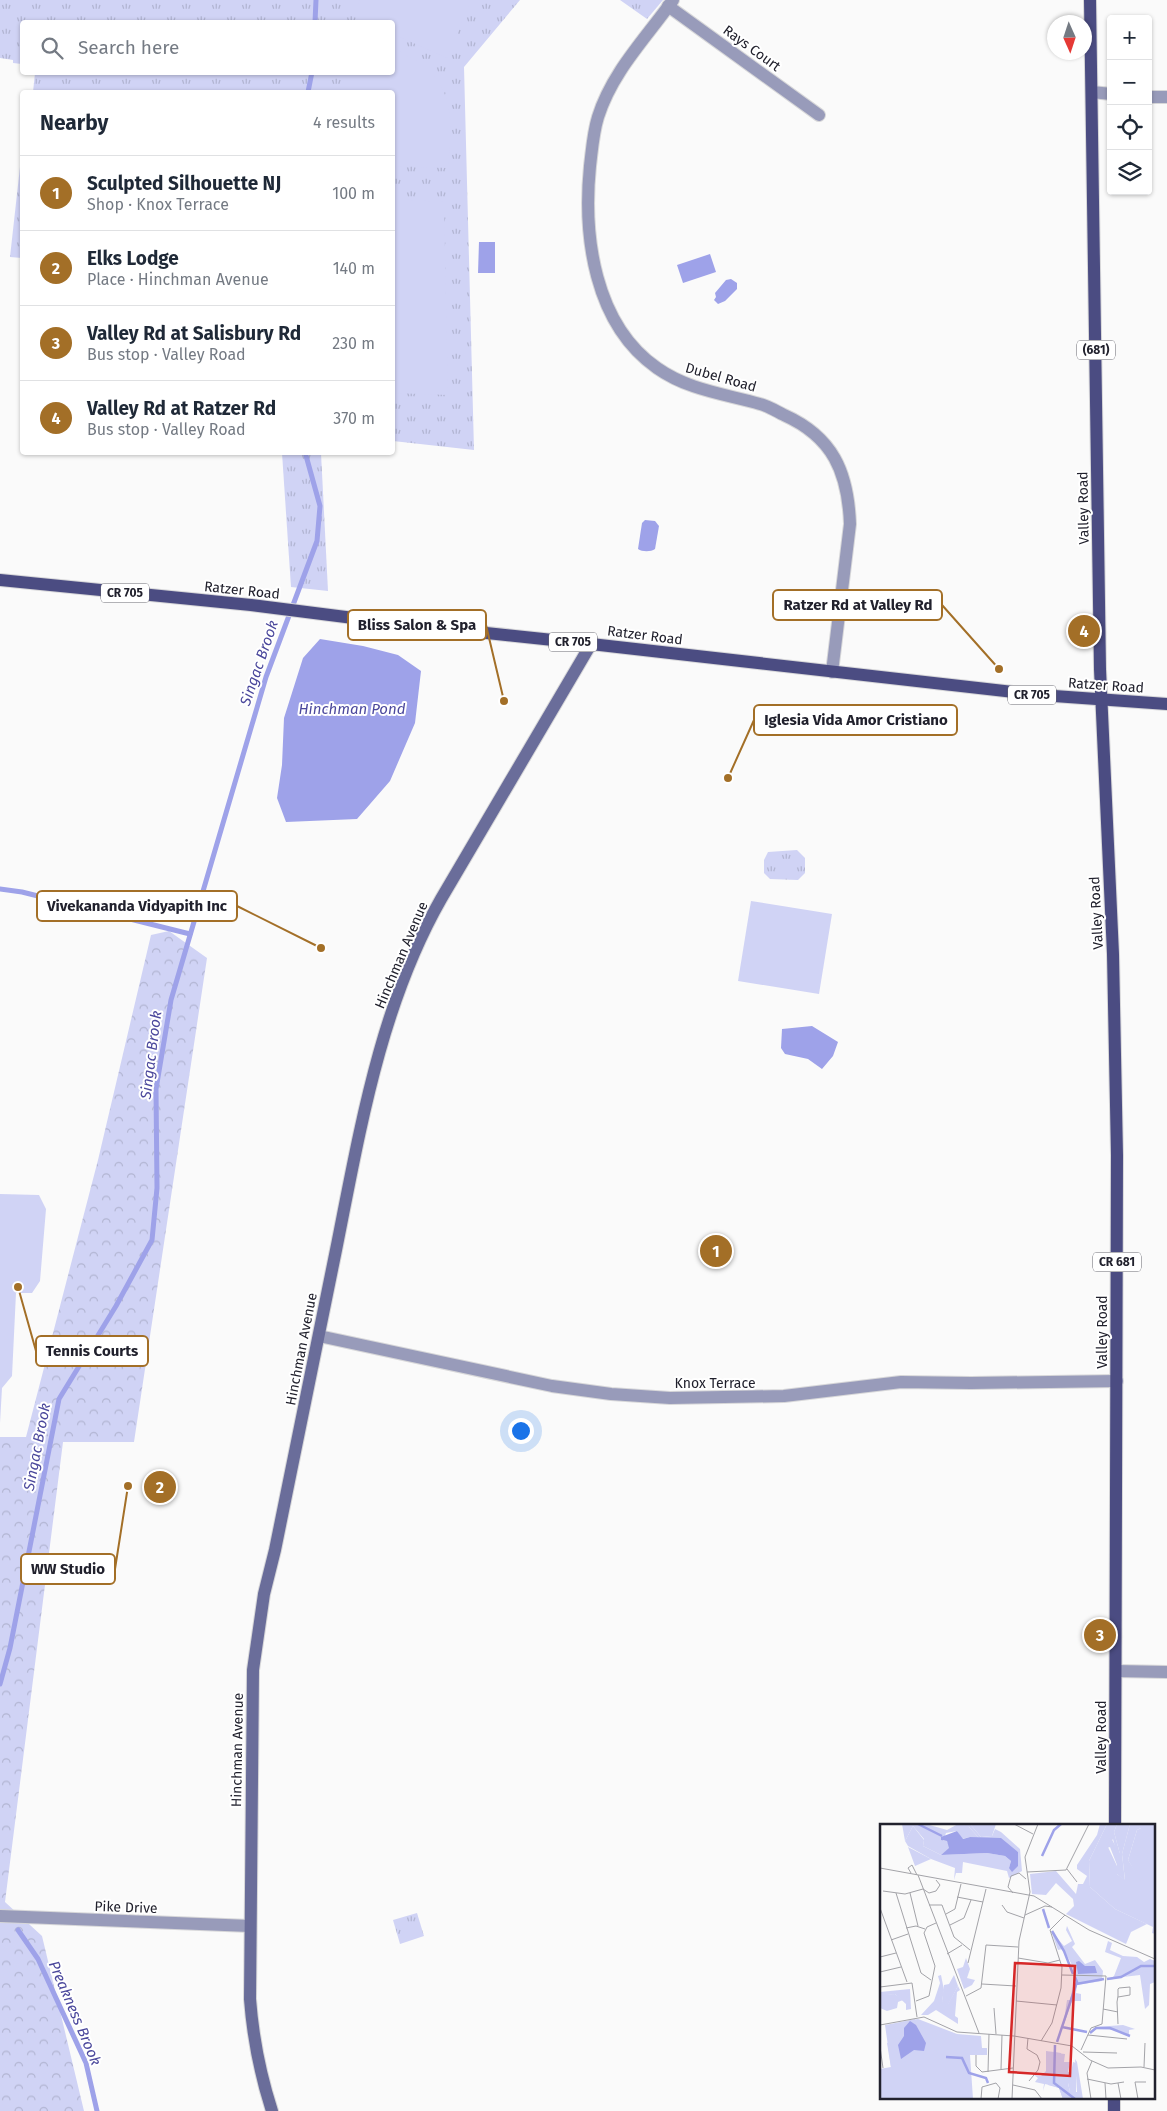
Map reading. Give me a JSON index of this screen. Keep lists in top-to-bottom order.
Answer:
{
  "streets": {
    "main road": [
      "(681)",
      "Valley Road",
      "Ratzer Road",
      "CR 705",
      "CR 681"
    ],
    "street": [
      "Rays Court",
      "Dubel Road",
      "Hinchman Avenue",
      "Knox Terrace",
      "Pike Drive"
    ]
  },
  "crossings": [
    ["Rays Court", "Dubel Road"],
    ["Dubel Road", "Ratzer Road"],
    ["Valley Road", "Ratzer Road"],
    ["Valley Road", "Knox Terrace"],
    ["Ratzer Road", "Hinchman Avenue"],
    ["Hinchman Avenue", "Knox Terrace"],
    ["Hinchman Avenue", "Pike Drive"]
  ],
  "water": ["Singac Brook", "Hinchman Pond", "Preakness Brook"],
  "places": [
    "Ratzer Rd at Valley Rd",
    "Bliss Salon & Spa",
    "Iglesia Vida Amor Cristiano",
    "Vivekananda Vidyapith Inc",
    "Tennis Courts",
    "WW Studio"
  ],
  "north": "bottom",
  "page": {
    "map_buttons": ["+", "−"],
    "search": "Search here",
    "heading": ["Nearby", "4 results"],
    "list": [
      {
        "mark": "1",
        "name": "Sculpted Silhouette NJ",
        "note": "Shop · Knox Terrace",
        "value": "100 m"
      },
      {
        "mark": "2",
        "name": "Elks Lodge",
        "note": "Place · Hinchman Avenue",
        "value": "140 m"
      },
      {
        "mark": "3",
        "name": "Valley Rd at Salisbury Rd",
        "note": "Bus stop · Valley Road",
        "value": "230 m"
      },
      {
        "mark": "4",
        "name": "Valley Rd at Ratzer Rd",
        "note": "Bus stop · Valley Road",
        "value": "370 m"
      }
    ],
    "pins": [
      "4",
      "1",
      "2",
      "3"
    ]
  }
}
